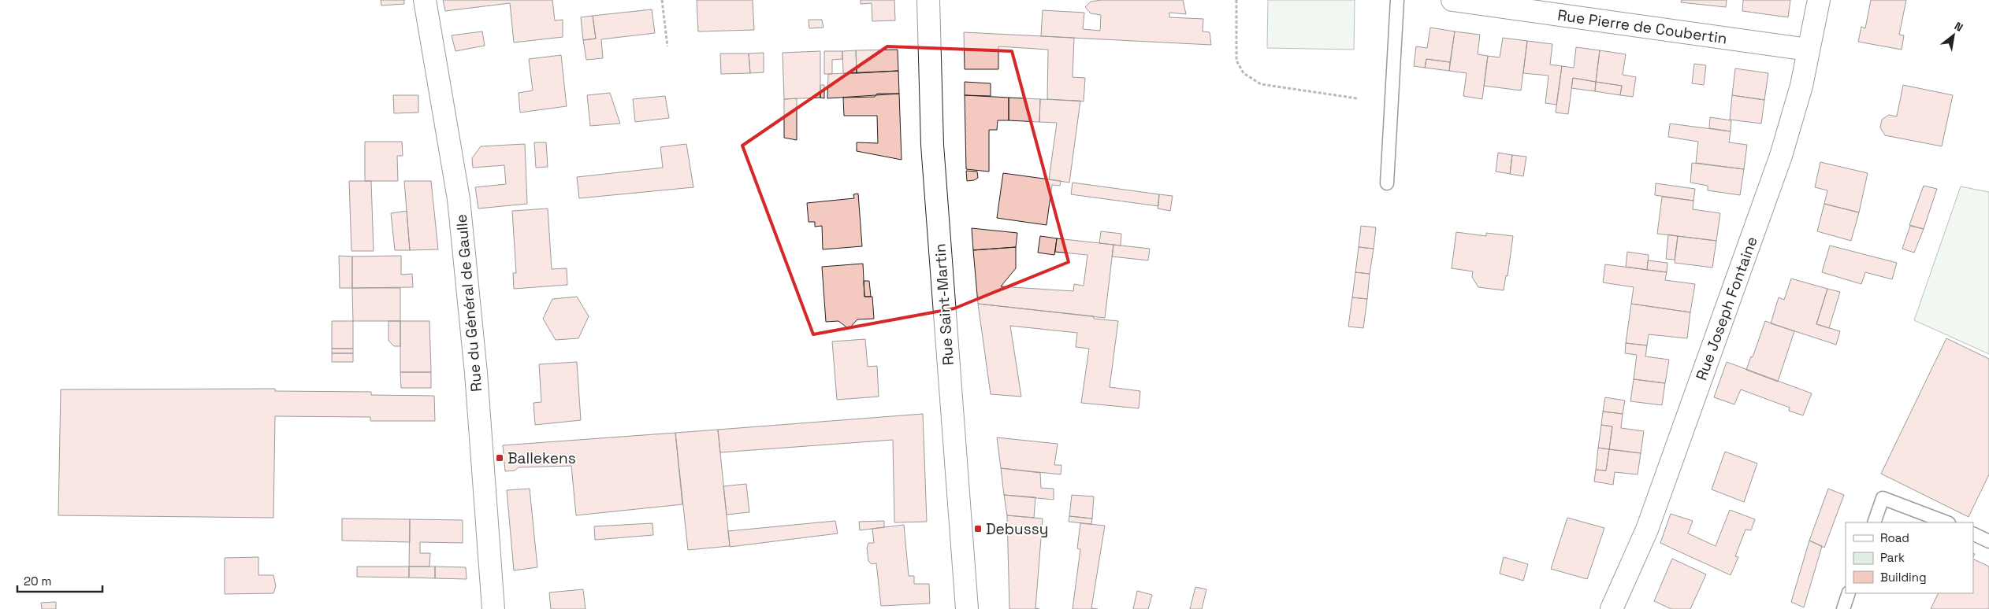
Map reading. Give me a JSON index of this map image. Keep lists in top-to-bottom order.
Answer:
{
  "streets": {
    "street": [
      "Rue Pierre de Coubertin",
      "Rue du Général de Gaulle",
      "Rue Saint-Martin",
      "Rue Joseph Fontaine"
    ]
  },
  "crossings": [
    ["Rue Pierre de Coubertin", "Rue Joseph Fontaine"]
  ],
  "places": {
    "transit": ["Ballekens", "Debussy"]
  },
  "legend": ["Road", "Park", "Building"],
  "scale_bar": "20 m",
  "north": "top right"
}
